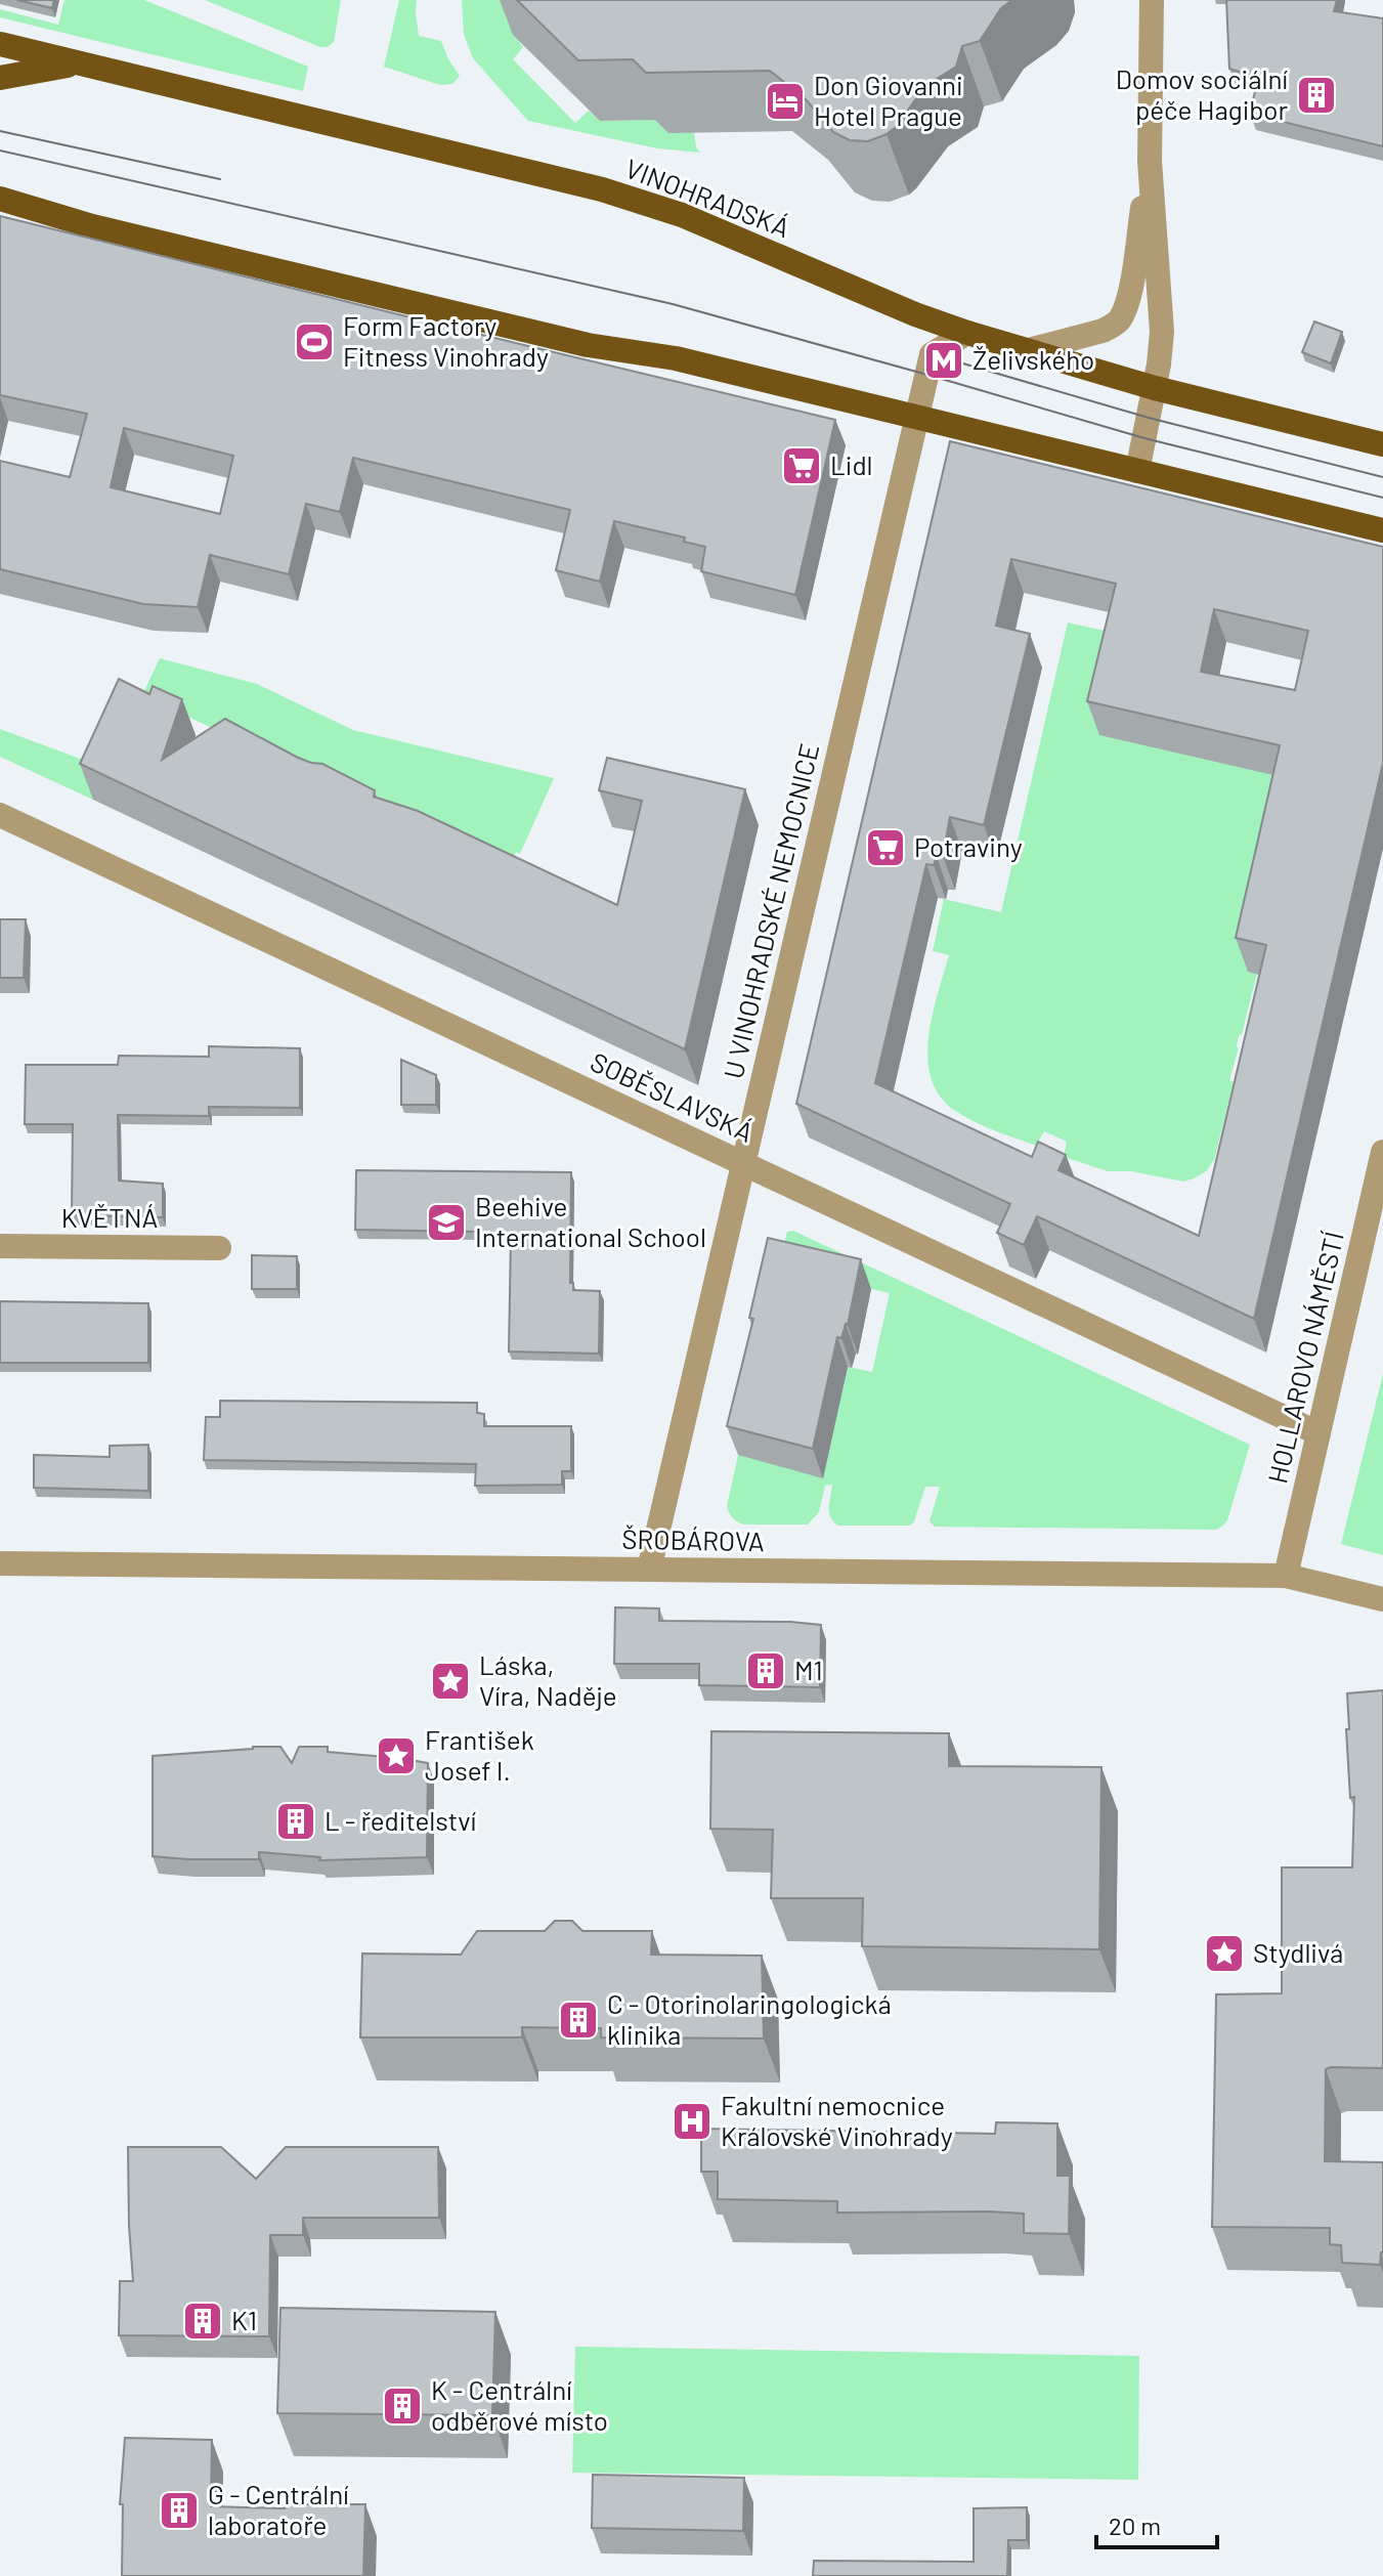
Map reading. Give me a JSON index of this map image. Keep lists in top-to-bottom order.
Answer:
{
  "streets": {
    "main road": ["VINOHRADSKÁ"],
    "street": [
      "U VINOHRADSKÉ NEMOCNICE",
      "SOBĚSLAVSKÁ",
      "KVĚTNÁ",
      "HOLLAROVO NÁMĚSTÍ",
      "ŠROBÁROVA"
    ]
  },
  "crossings": [
    ["VINOHRADSKÁ", "U VINOHRADSKÉ NEMOCNICE"],
    ["U VINOHRADSKÉ NEMOCNICE", "SOBĚSLAVSKÁ"],
    ["U VINOHRADSKÉ NEMOCNICE", "ŠROBÁROVA"],
    ["SOBĚSLAVSKÁ", "HOLLAROVO NÁMĚSTÍ"],
    ["HOLLAROVO NÁMĚSTÍ", "ŠROBÁROVA"]
  ],
  "places": {
    "building": [
      "Domov sociální péče Hagibor",
      "M1",
      "L - ředitelství",
      "C - Otorinolaringologická klinika",
      "K1",
      "K - Centrální odběrové místo",
      "G - Centrální laboratoře"
    ],
    "hotel": ["Don Giovanni Hotel Prague"],
    "sports": ["Form Factory Fitness Vinohrady"],
    "metro station": ["Želivského"],
    "supermarket": ["Lidl", "Potraviny"],
    "school or university": ["Beehive International School"],
    "place": ["Láska, Víra, Naděje", "František Josef I.", "Stydlivá"],
    "hospital": ["Fakultní nemocnice Královské Vinohrady"]
  },
  "scale_bar": "20 m"
}
